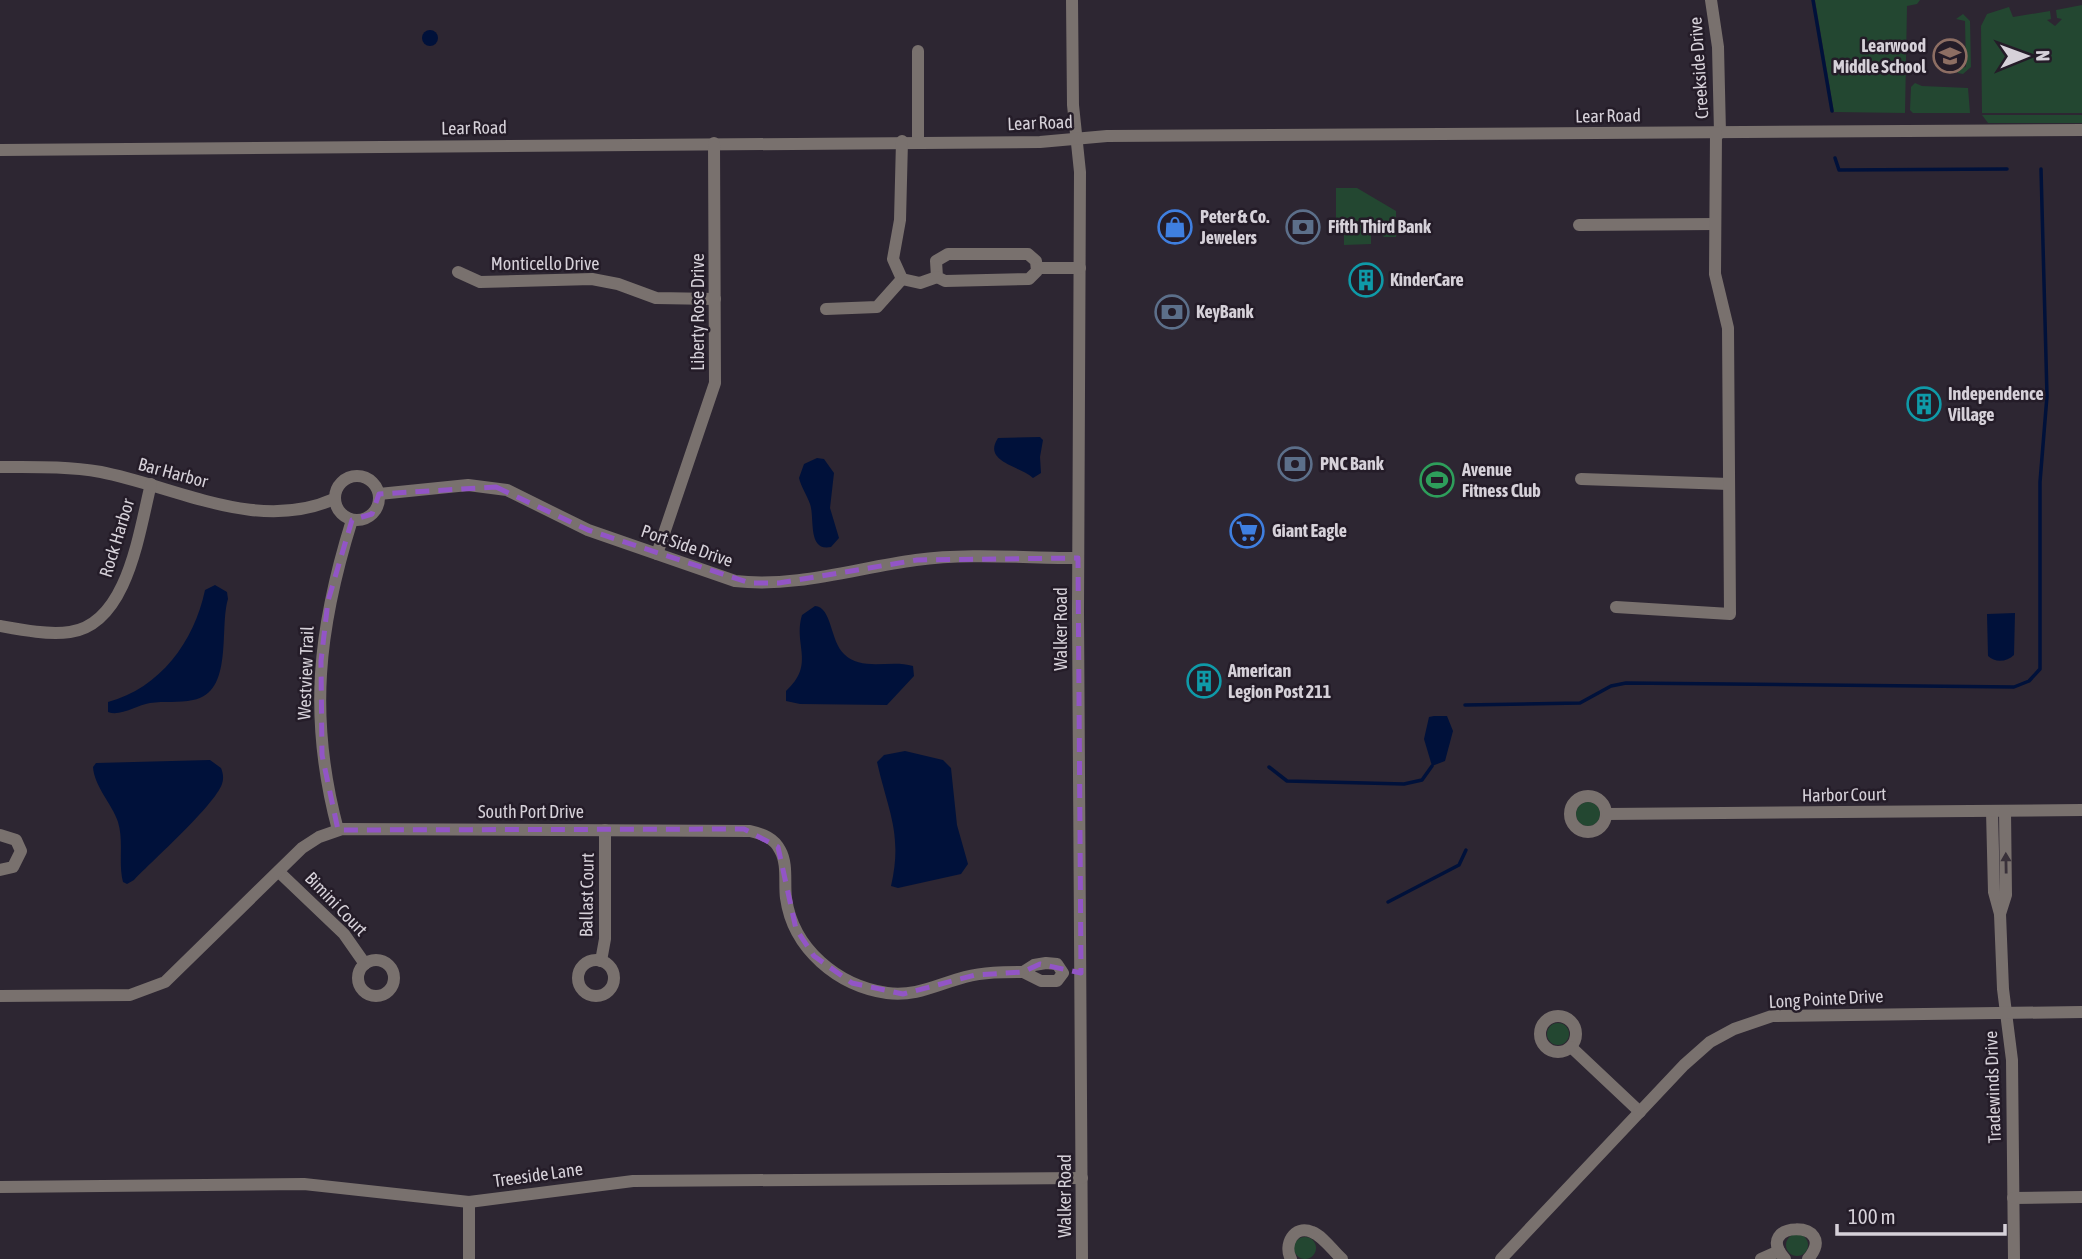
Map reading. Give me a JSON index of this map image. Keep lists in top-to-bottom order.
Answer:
{
  "streets": {
    "street": [
      "Creekside Drive",
      "Lear Road",
      "Monticello Drive",
      "Liberty Rose Drive",
      "Bar Harbor",
      "Rock Harbor",
      "Port Side Drive",
      "Walker Road",
      "Westview Trail",
      "Harbor Court",
      "South Port Drive",
      "Ballast Court",
      "Bimini Court",
      "Long Pointe Drive",
      "Tradewinds Drive",
      "Treeside Lane"
    ]
  },
  "crossings": [
    ["Creekside Drive", "Lear Road"],
    ["Lear Road", "Liberty Rose Drive"],
    ["Lear Road", "Walker Road"],
    ["Monticello Drive", "Liberty Rose Drive"],
    ["Liberty Rose Drive", "Port Side Drive"],
    ["Bar Harbor", "Rock Harbor"],
    ["Bar Harbor", "Port Side Drive"],
    ["Bar Harbor", "Westview Trail"],
    ["Port Side Drive", "Walker Road"],
    ["Port Side Drive", "Westview Trail"],
    ["Walker Road", "South Port Drive"],
    ["Walker Road", "Treeside Lane"],
    ["Westview Trail", "South Port Drive"],
    ["Harbor Court", "Tradewinds Drive"],
    ["South Port Drive", "Ballast Court"],
    ["South Port Drive", "Bimini Court"],
    ["Long Pointe Drive", "Tradewinds Drive"]
  ],
  "places": {
    "school or university": ["Learwood Middle School"],
    "shop": ["Peter & Co. Jewelers"],
    "bank": ["Fifth Third Bank", "KeyBank", "PNC Bank"],
    "building": ["KinderCare", "Independence Village", "American Legion Post 211"],
    "sports": ["Avenue Fitness Club"],
    "supermarket": ["Giant Eagle"]
  },
  "scale_bar": "100 m",
  "north": "right"
}
